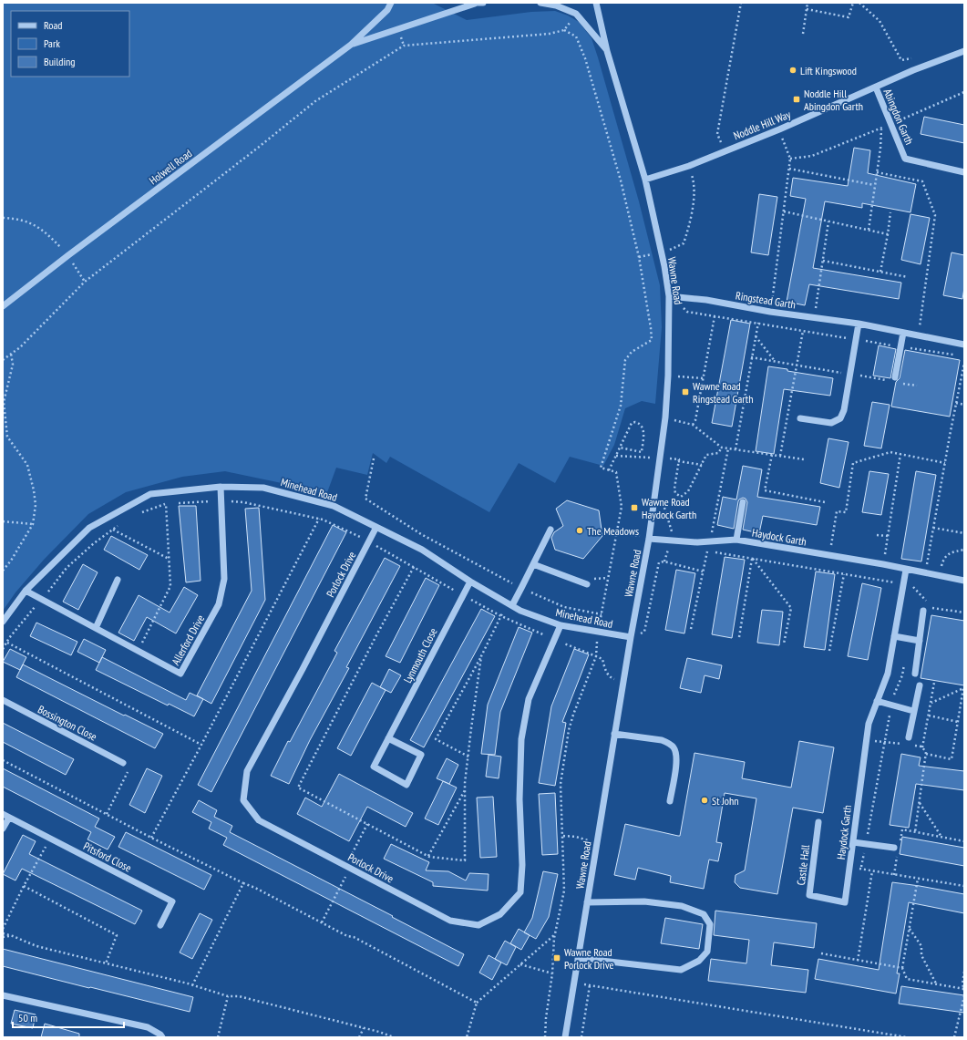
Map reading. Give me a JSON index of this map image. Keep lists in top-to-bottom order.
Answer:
{
  "streets": {
    "street": [
      "Abingdon Garth",
      "Noddle Hill Way",
      "Holwell Road",
      "Wawne Road",
      "Ringstead Garth",
      "Minehead Road",
      "Haydock Garth",
      "Porlock Drive",
      "Allerford Drive",
      "Lynmouth Close",
      "Bossington Close",
      "Pitsford Close",
      "Castle Hall"
    ]
  },
  "crossings": [
    ["Abingdon Garth", "Noddle Hill Way"],
    ["Noddle Hill Way", "Wawne Road"],
    ["Wawne Road", "Ringstead Garth"],
    ["Wawne Road", "Minehead Road"],
    ["Wawne Road", "Haydock Garth"],
    ["Minehead Road", "Porlock Drive"],
    ["Minehead Road", "Allerford Drive"],
    ["Minehead Road", "Lynmouth Close"],
    ["Haydock Garth", "Castle Hall"]
  ],
  "places": {
    "other": ["Lift Kingswood", "The Meadows", "St John"],
    "transit": [
      "Noddle Hill Abingdon Garth",
      "Wawne Road Ringstead Garth",
      "Wawne Road Haydock Garth",
      "Wawne Road Porlock Drive"
    ]
  },
  "legend": ["Road", "Park", "Building"],
  "scale_bar": "50 m"
}
